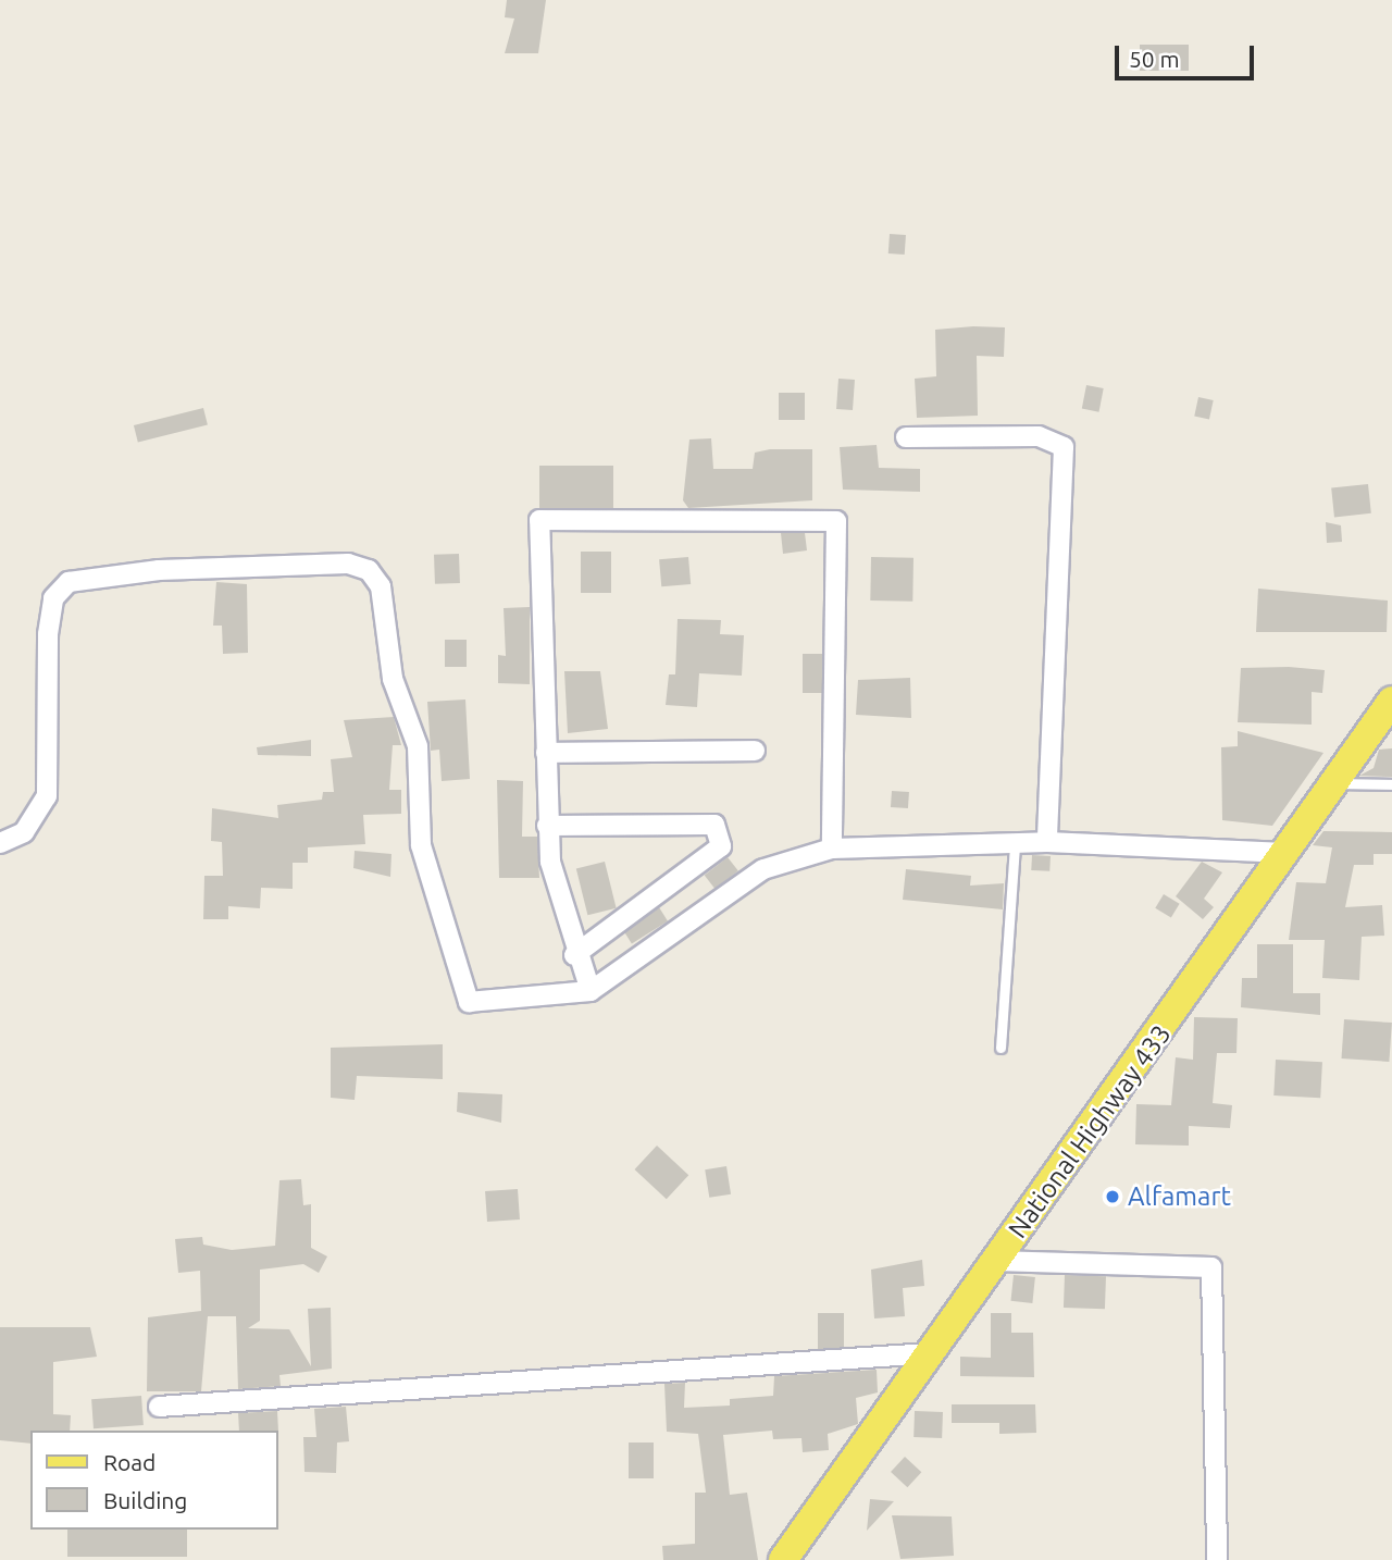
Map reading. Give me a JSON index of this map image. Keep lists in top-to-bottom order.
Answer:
{
  "streets": {
    "main road": ["National Highway 433"]
  },
  "places": ["Alfamart"],
  "legend": ["Road", "Building"],
  "scale_bar": "50 m"
}
